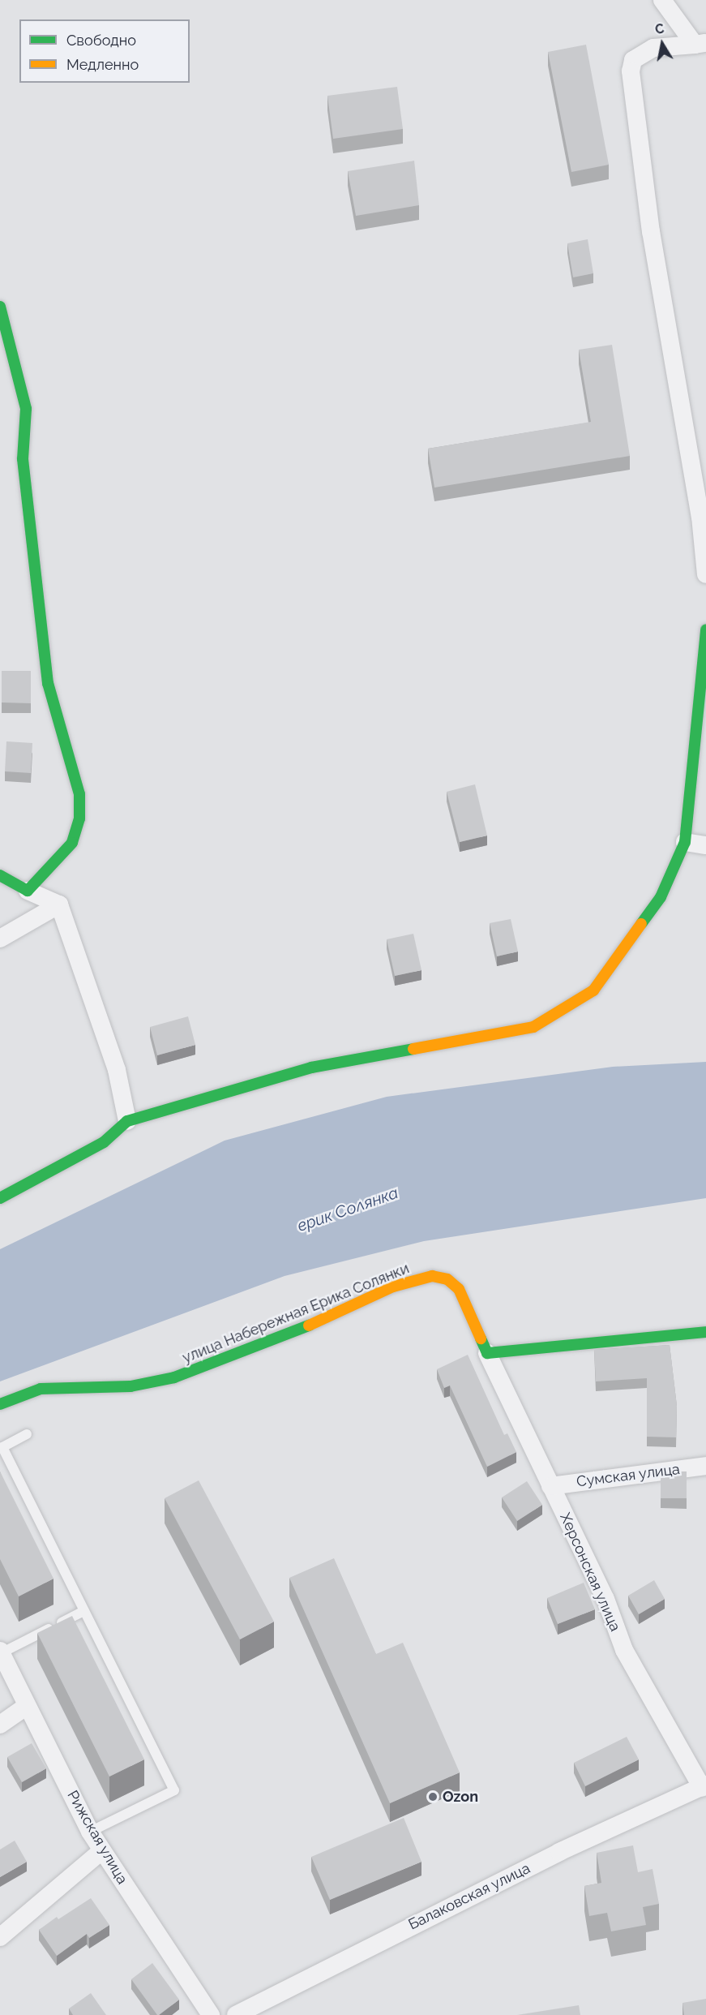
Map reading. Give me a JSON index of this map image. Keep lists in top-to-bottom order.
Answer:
{
  "streets": {
    "street": [
      "улица Набережная Ерика Солянки",
      "Сумская улица",
      "Херсонская улица",
      "Рижская улица",
      "Балаковская улица"
    ]
  },
  "crossings": [
    ["улица Набережная Ерика Солянки", "Херсонская улица"],
    ["Сумская улица", "Херсонская улица"],
    ["Херсонская улица", "Балаковская улица"]
  ],
  "water": ["ерик Солянка"],
  "places": ["Ozon"],
  "legend": ["Свободно", "Медленно"],
  "north": "top"
}
